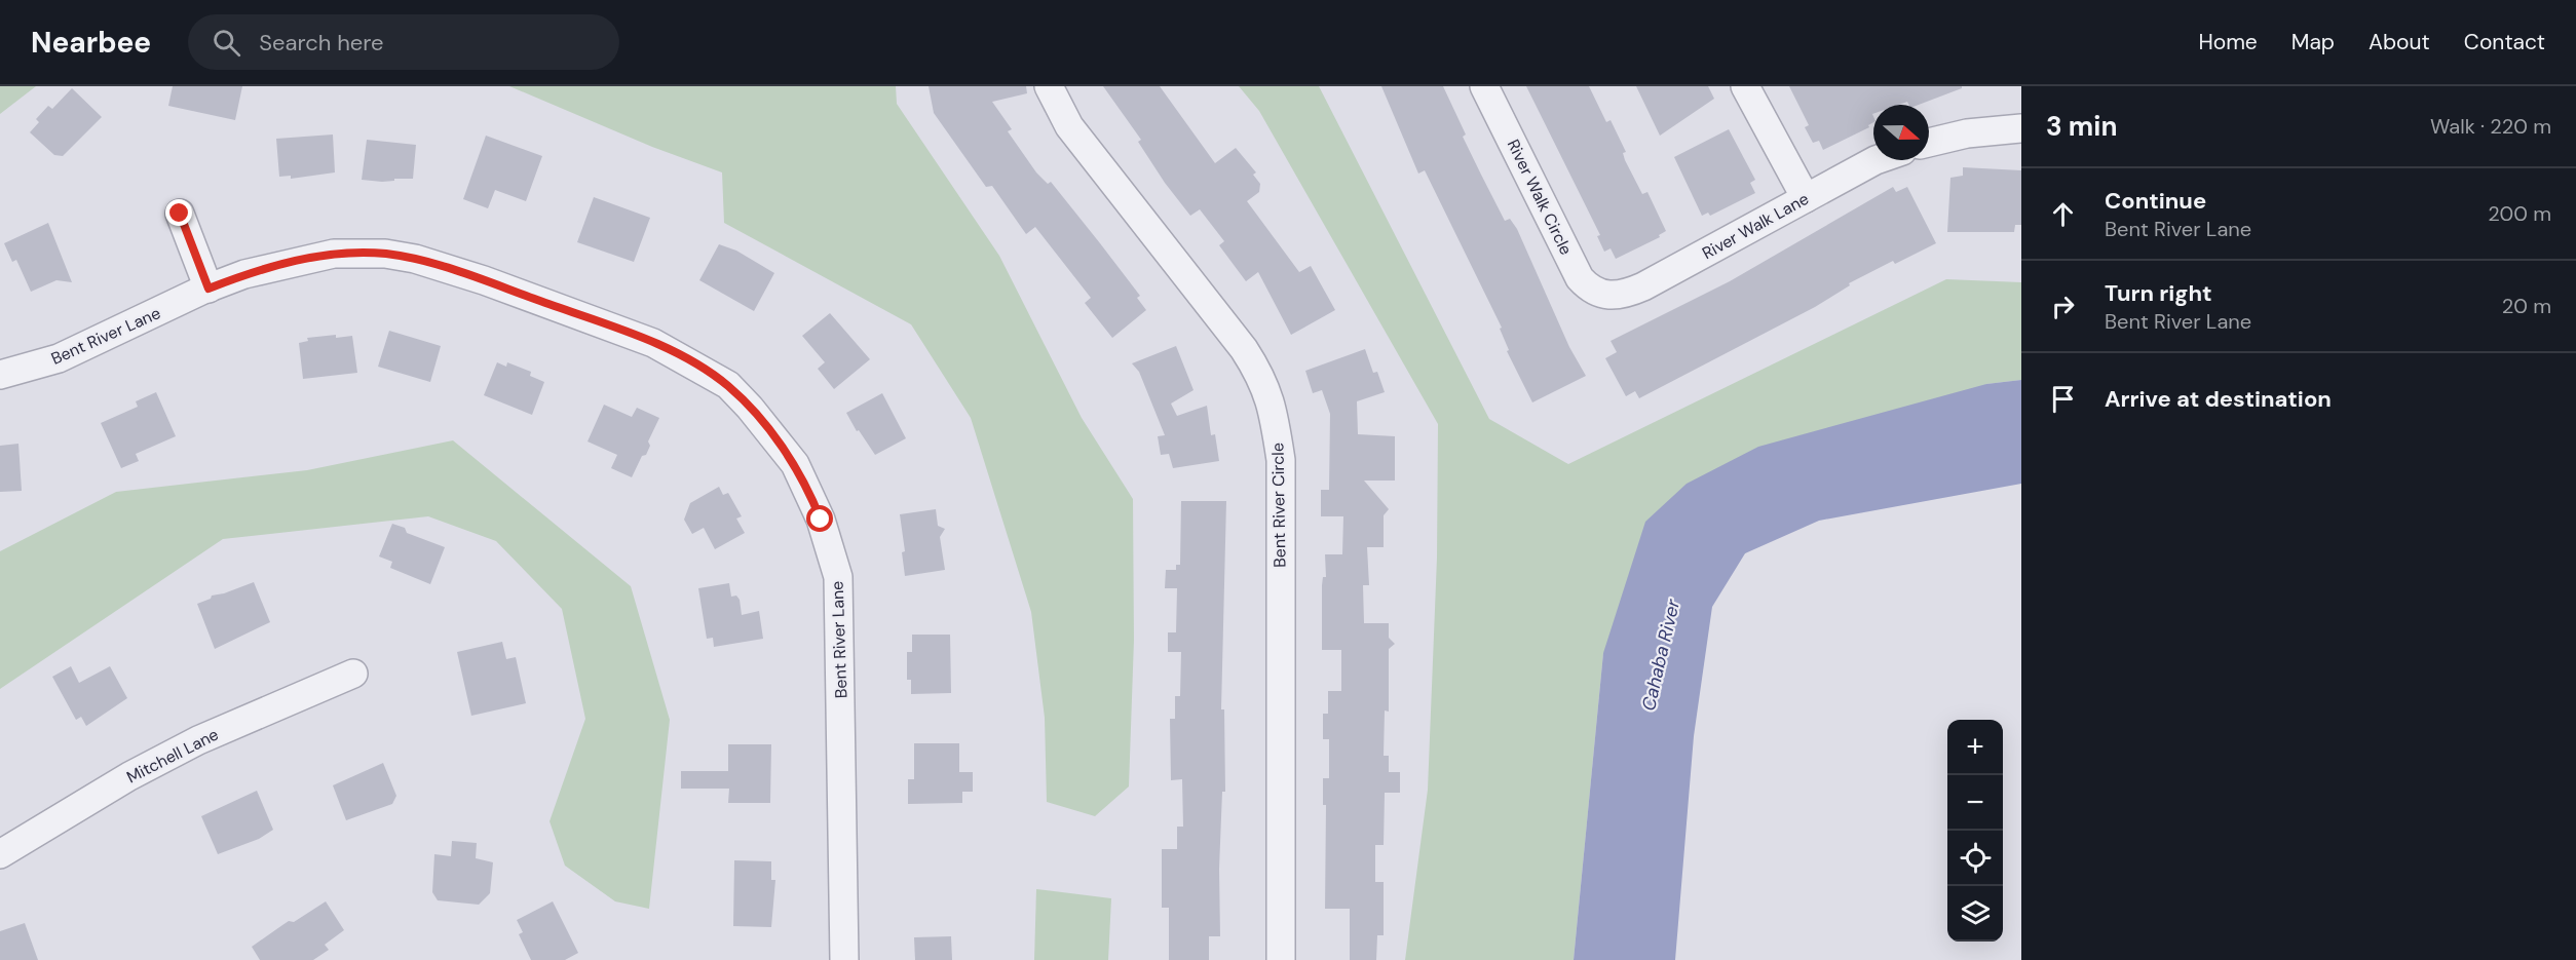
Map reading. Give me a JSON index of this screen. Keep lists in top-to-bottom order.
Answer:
{
  "streets": {
    "street": [
      "River Walk Circle",
      "River Walk Lane",
      "Bent River Lane",
      "Bent River Circle",
      "Mitchell Lane"
    ]
  },
  "crossings": [
    ["River Walk Circle", "River Walk Lane"]
  ],
  "water": ["Cahaba River"],
  "north": "right",
  "page": {
    "header": "Nearbee",
    "search": "Search here",
    "nav": [
      "Home",
      "Map",
      "About",
      "Contact"
    ],
    "heading": ["3 min", "Walk · 220 m"],
    "list": [
      ["Continue", "Bent River Lane", "200 m"],
      ["Turn right", "Bent River Lane", "20 m"],
      "Arrive at destination"
    ],
    "map_buttons": ["+", "−"]
  }
}
